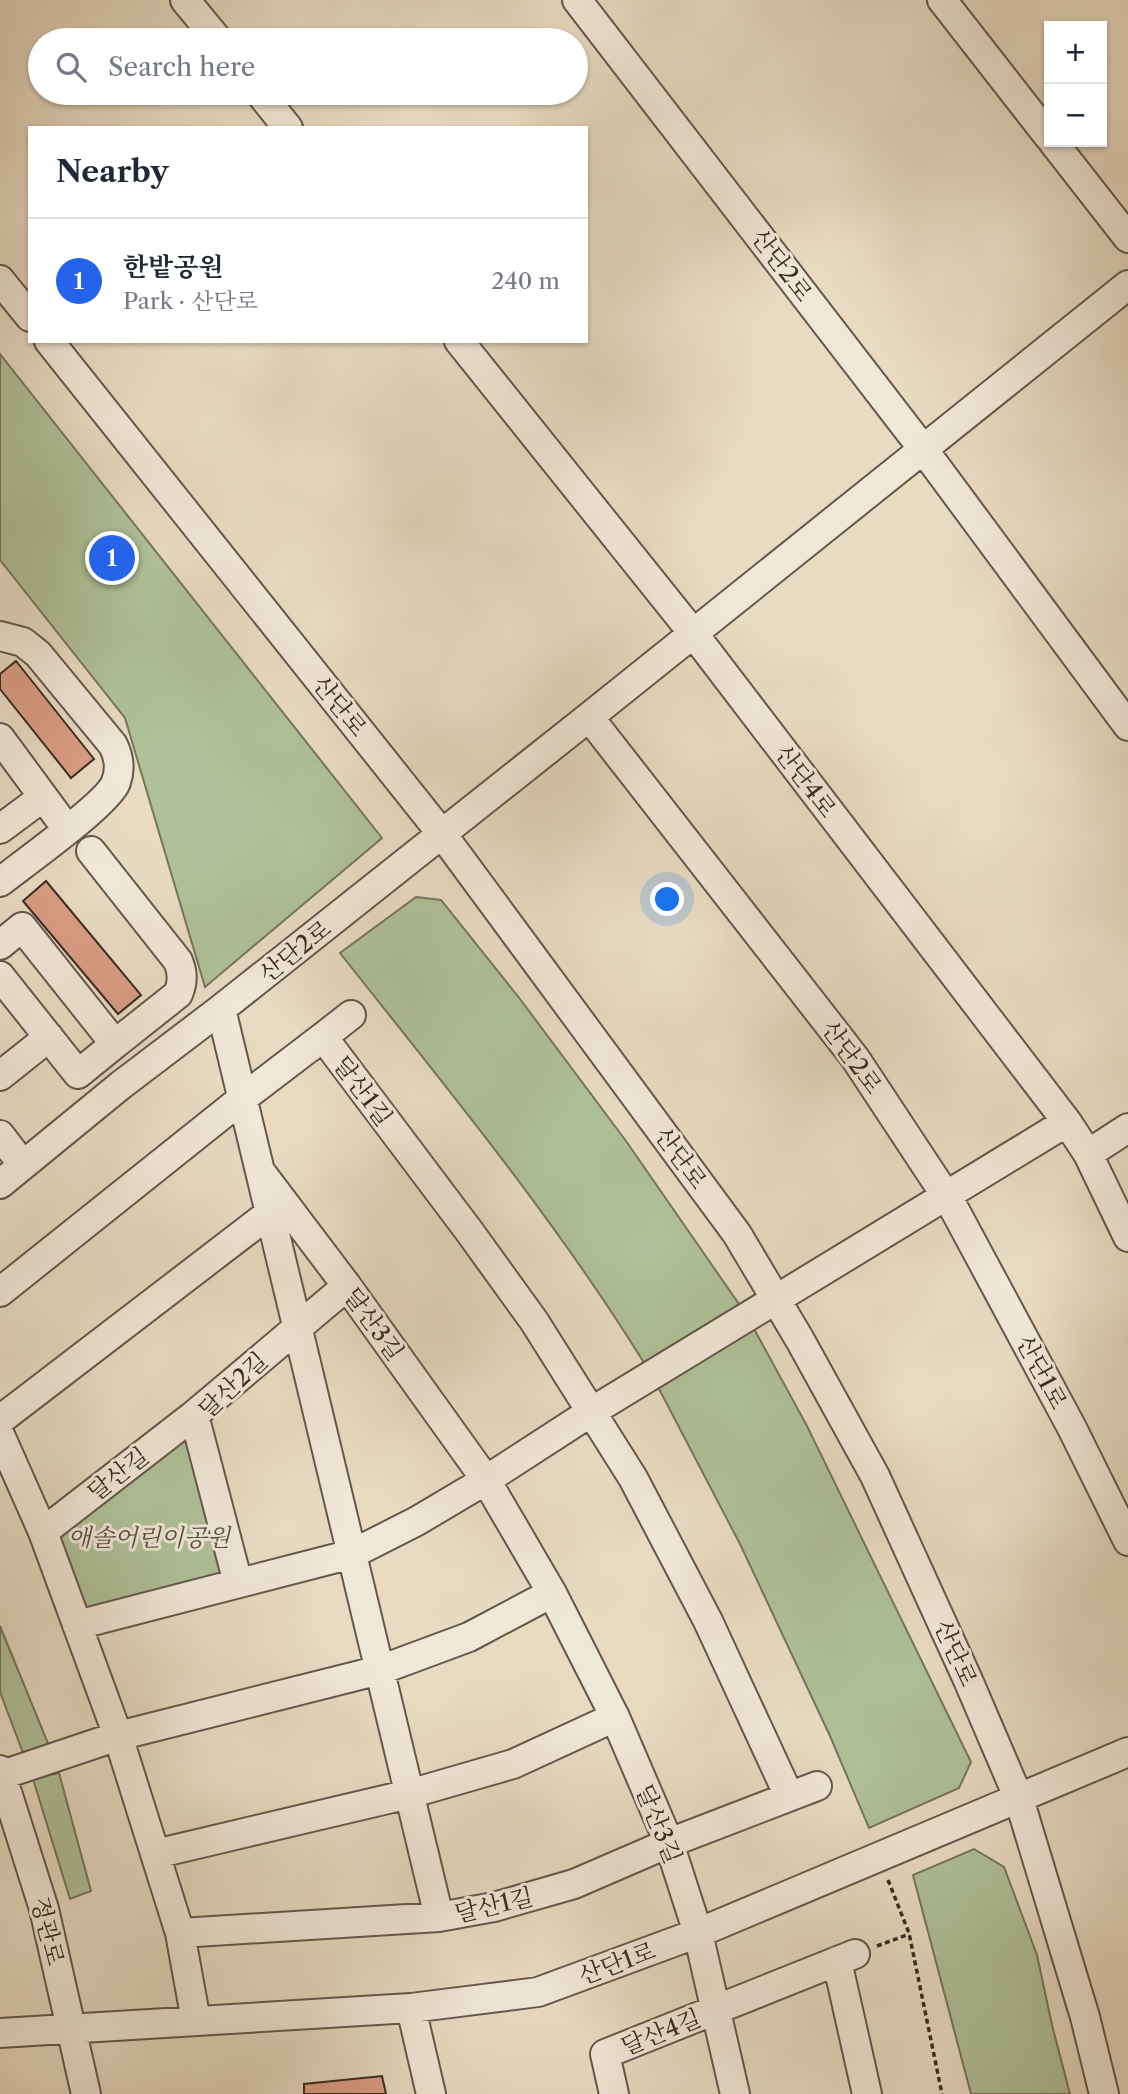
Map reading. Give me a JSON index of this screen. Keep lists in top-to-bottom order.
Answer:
{
  "streets": {
    "street": [
      "산단2로",
      "산단로",
      "산단4로",
      "달산1길",
      "달산3길",
      "산단1로",
      "달산2길",
      "달산길",
      "정관로",
      "달산4길"
    ]
  },
  "crossings": [
    ["산단2로", "산단로"],
    ["산단2로", "산단4로"],
    ["산단2로", "산단1로"],
    ["산단2로", "달산2길"],
    ["산단로", "산단1로"],
    ["달산1길", "달산3길"],
    ["달산1길", "달산2길"],
    ["달산3길", "산단1로"],
    ["달산3길", "달산2길"],
    ["달산3길", "달산4길"],
    ["산단1로", "정관로"],
    ["달산2길", "달산길"]
  ],
  "parks": ["애솔어린이공원"],
  "page": {
    "map_buttons": ["+", "−"],
    "search": "Search here",
    "heading": "Nearby",
    "list": [
      {
        "mark": "1",
        "name": "한밭공원",
        "note": "Park · 산단로",
        "value": "240 m"
      }
    ],
    "pins": "1"
  }
}
